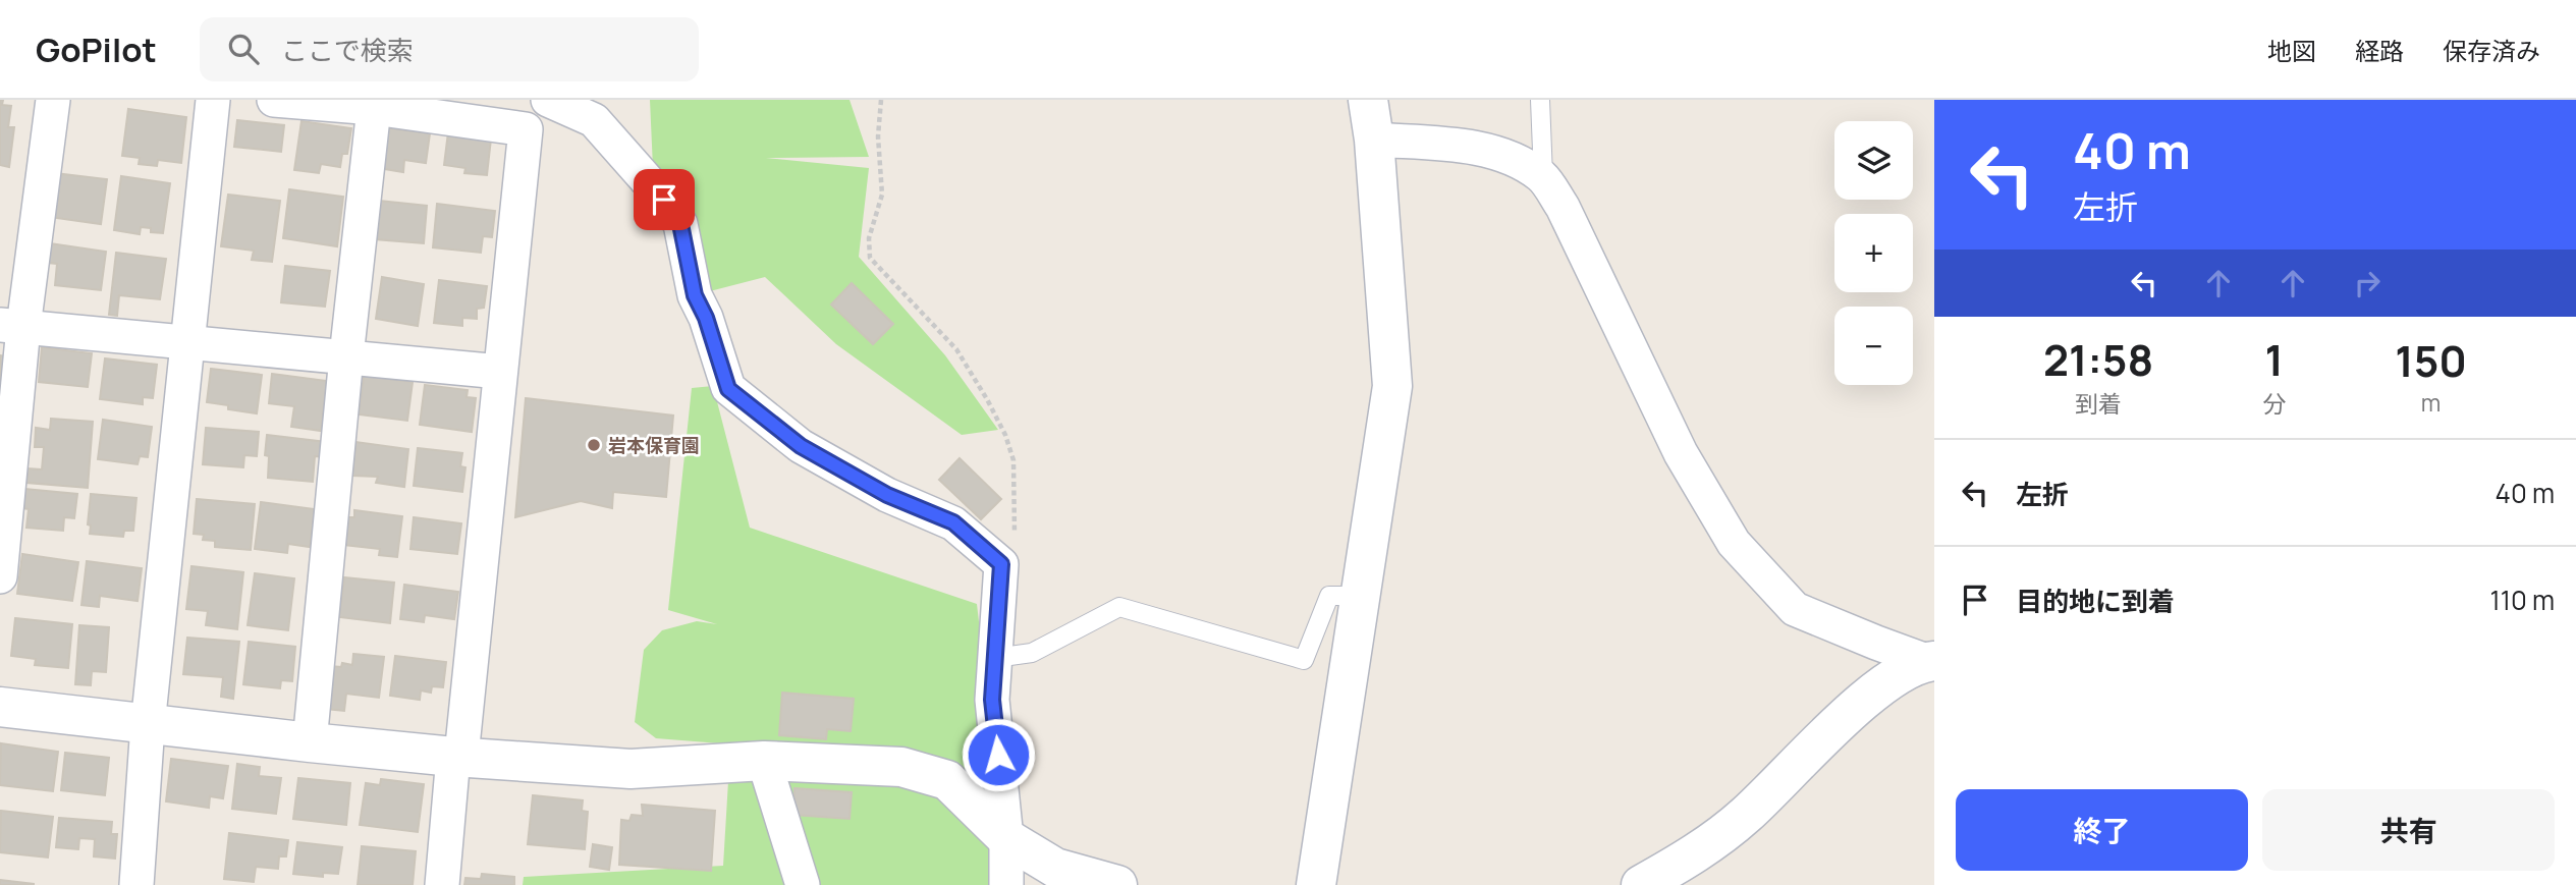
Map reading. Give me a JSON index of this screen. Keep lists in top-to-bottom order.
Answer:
{
  "places": ["岩本保育園"],
  "page": {
    "header": "GoPilot",
    "search": "ここで検索",
    "nav": ["地図", "経路", "保存済み"],
    "turn": ["40 m", "左折"],
    "map_buttons": ["+", "−"],
    "eta": [
      "21:58",
      "到着",
      "1",
      "分",
      "150",
      "m"
    ],
    "list": [
      {
        "name": "左折",
        "value": "40 m"
      },
      {
        "name": "目的地に到着",
        "value": "110 m"
      }
    ],
    "buttons": ["終了", "共有"]
  }
}
